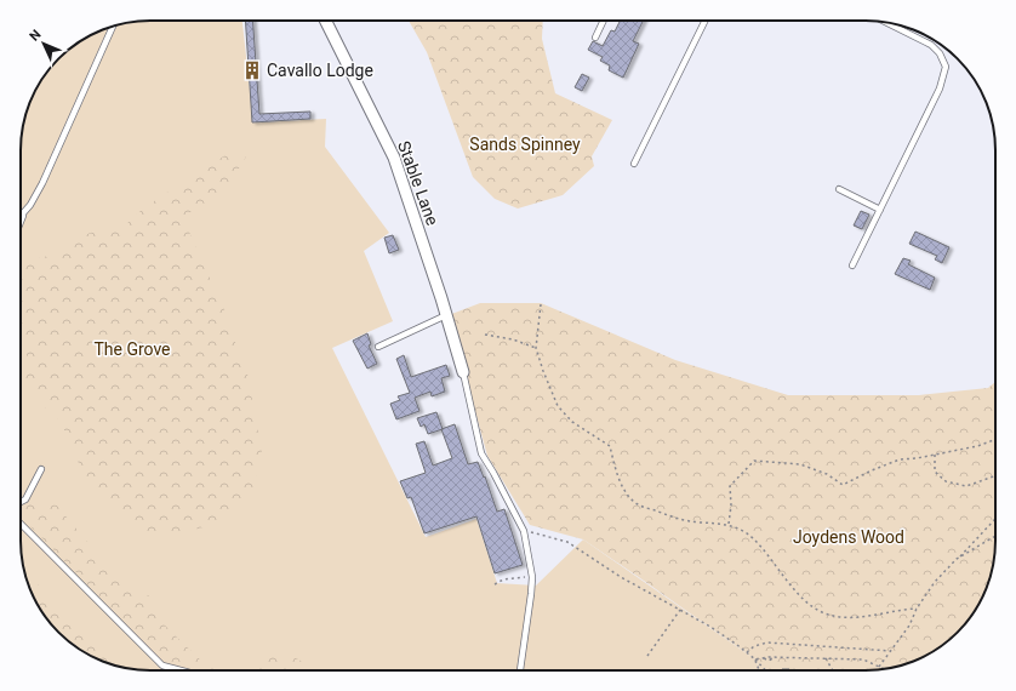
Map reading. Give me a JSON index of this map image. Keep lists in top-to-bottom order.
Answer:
{
  "streets": {
    "street": ["Stable Lane"]
  },
  "parks": ["Sands Spinney", "The Grove", "Joydens Wood"],
  "places": {
    "building": ["Cavallo Lodge"]
  },
  "north": "top left"
}
